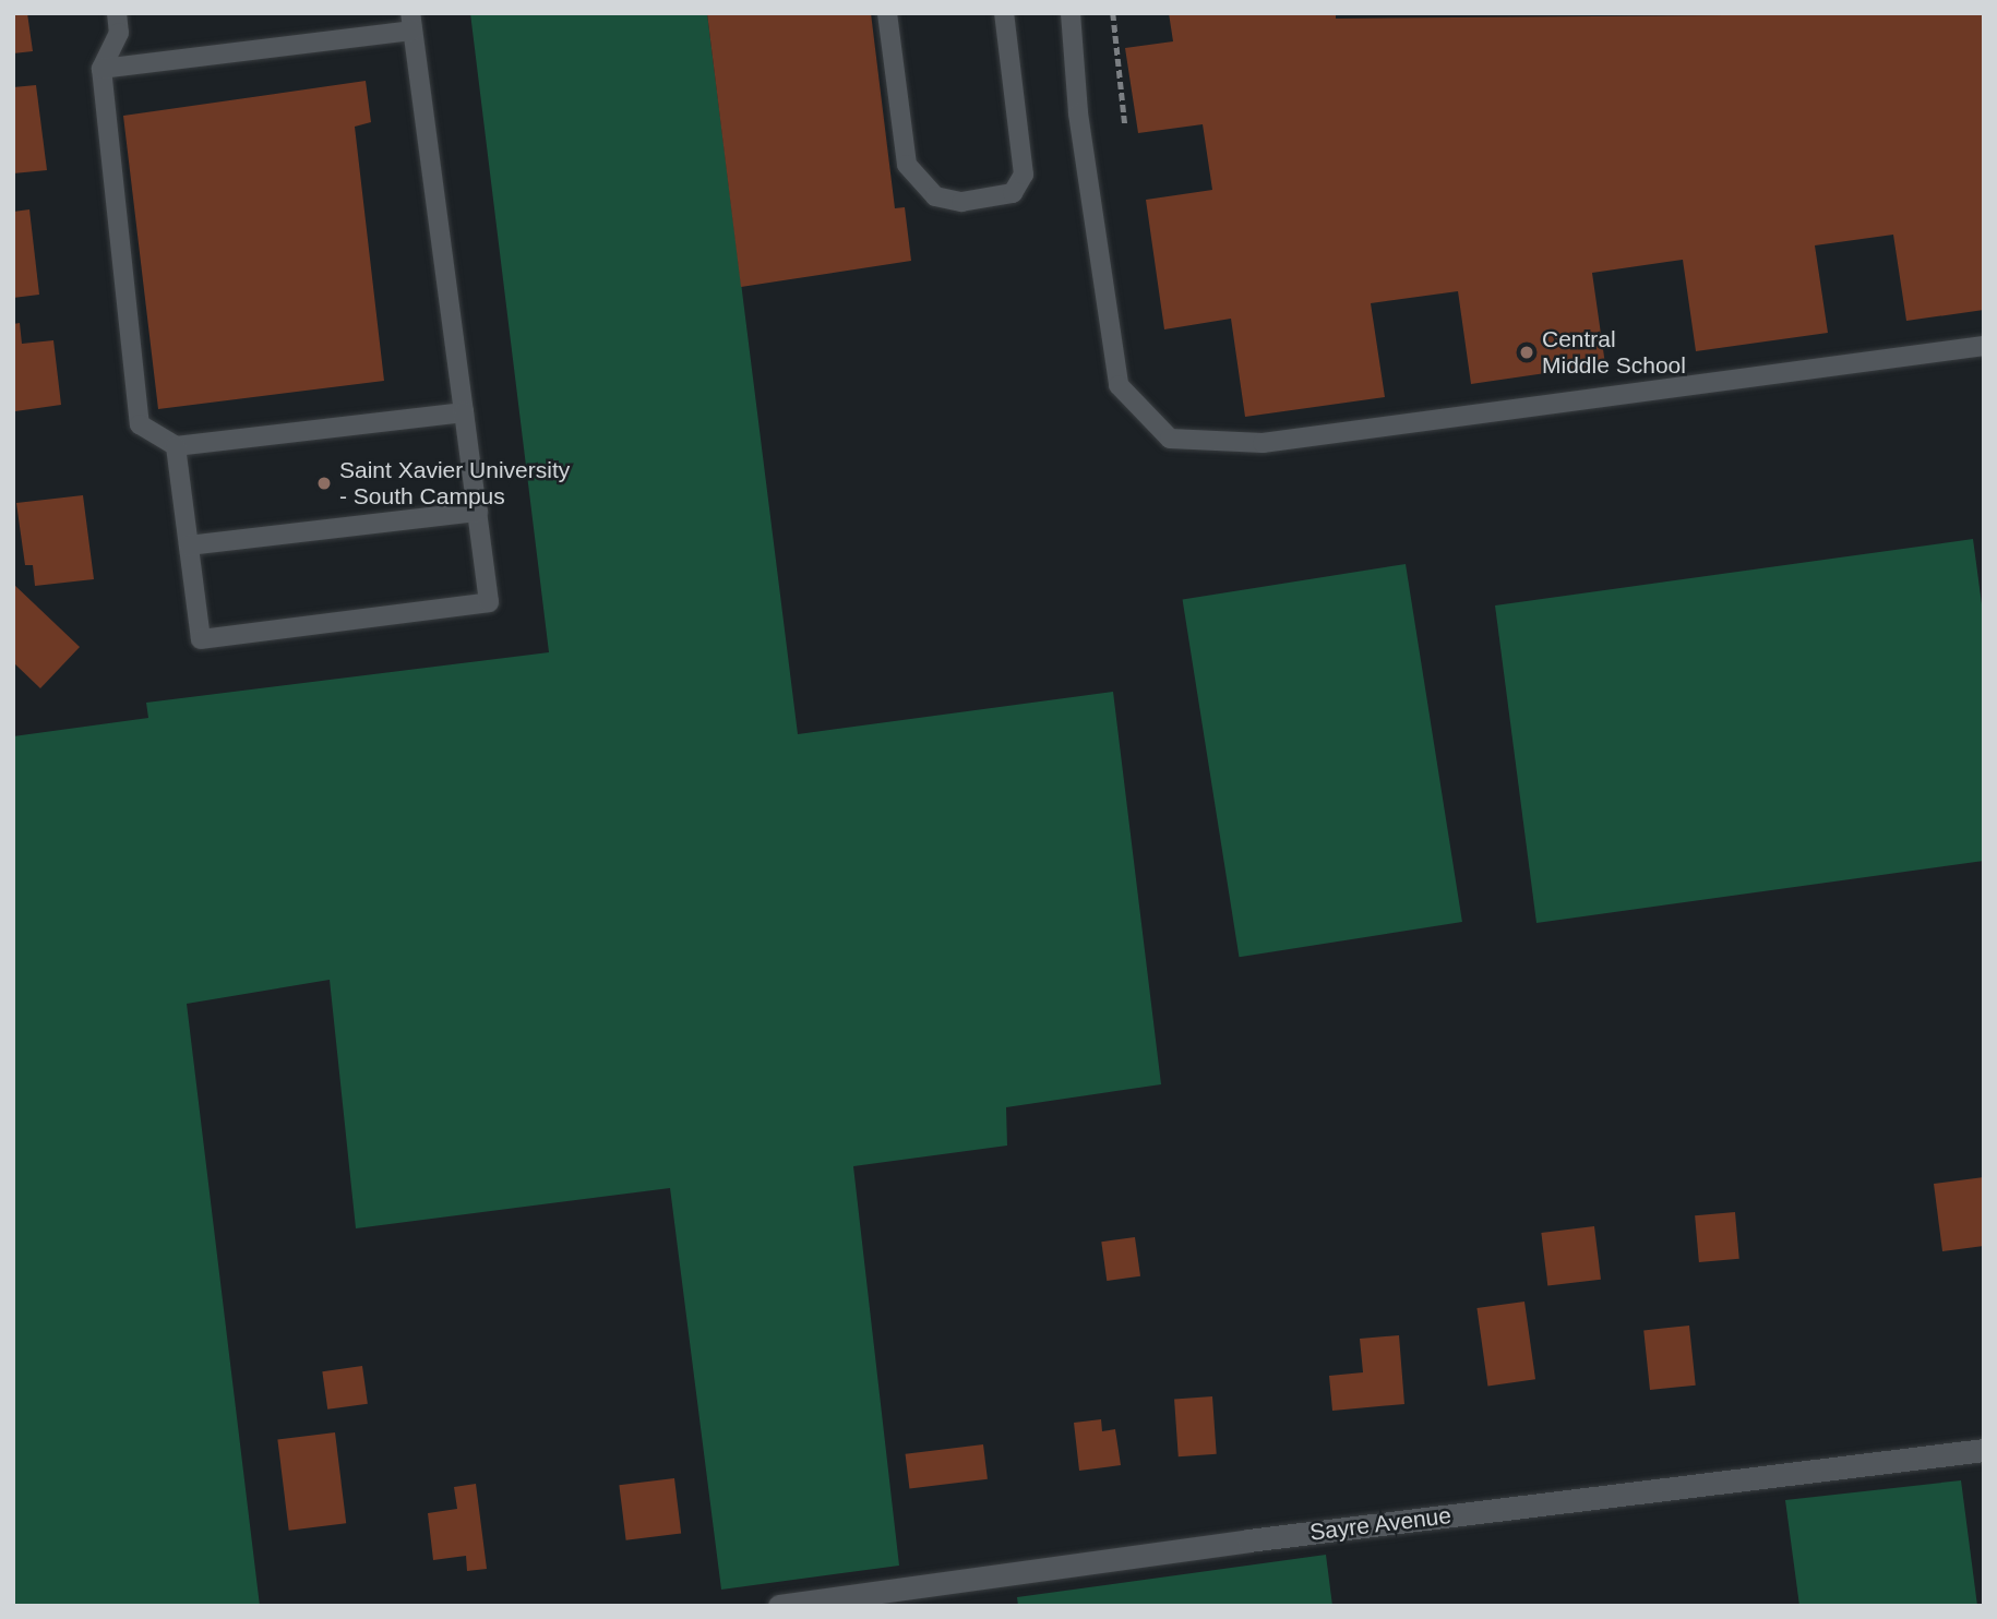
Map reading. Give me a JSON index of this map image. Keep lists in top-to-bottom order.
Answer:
{
  "streets": {
    "street": ["Sayre Avenue"]
  },
  "places": ["Central Middle School", "Saint Xavier University - South Campus"]
}
